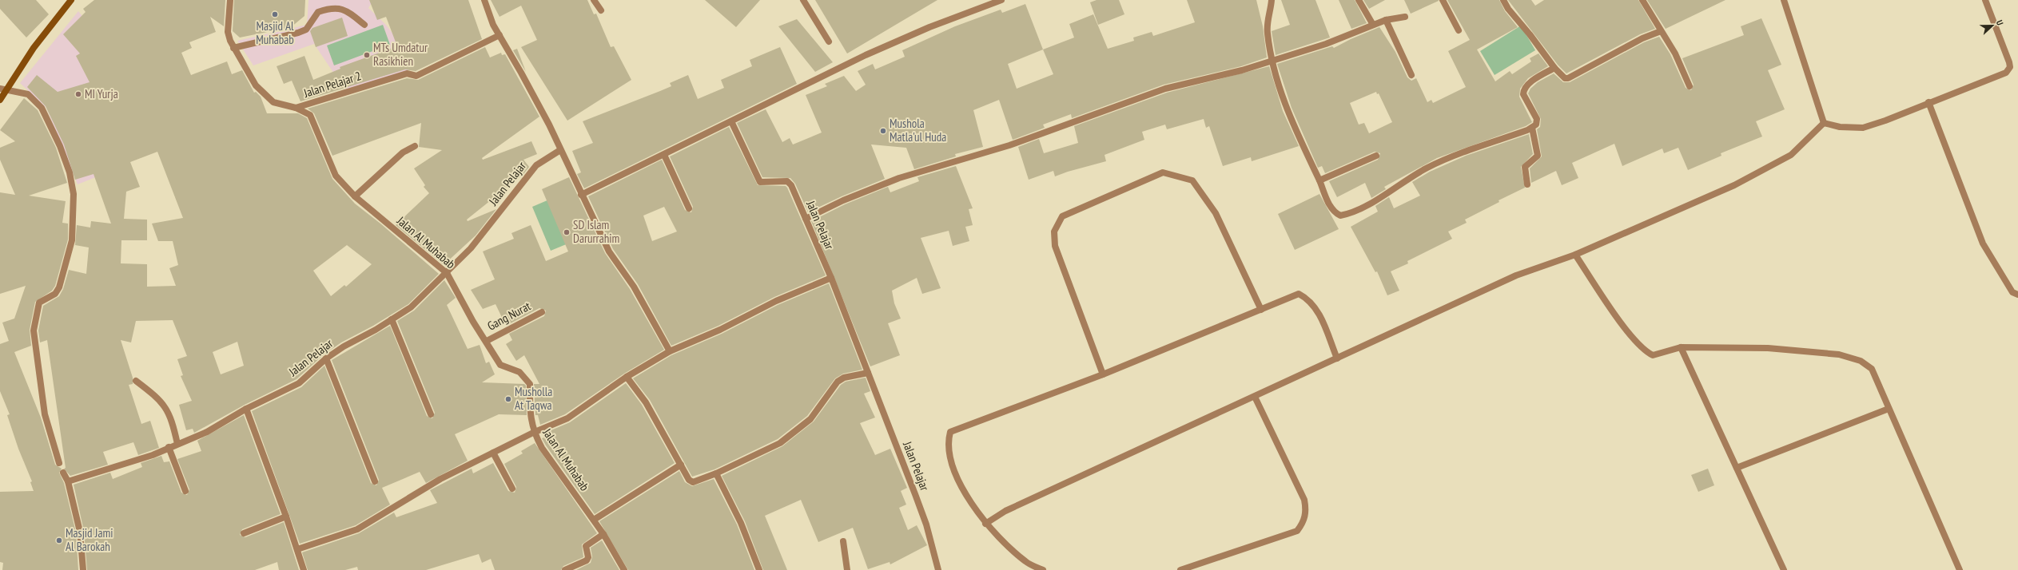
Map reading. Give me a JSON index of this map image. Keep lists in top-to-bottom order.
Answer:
{
  "streets": {
    "street": [
      "Jalan Pelajar 2",
      "Jalan Pelajar",
      "Jalan Al Muhabab",
      "Gang Nurat"
    ]
  },
  "crossings": [
    ["Jalan Pelajar 2", "Jalan Al Muhabab"],
    ["Jalan Pelajar", "Jalan Al Muhabab"],
    ["Jalan Al Muhabab", "Gang Nurat"]
  ],
  "places": [
    "Masjid Al Muhabab",
    "MTs Umdatur Rasikhien",
    "MI Yurja",
    "Mushola Matla'ul Huda",
    "SD Islam Darurrahim",
    "Musholla At Taqwa",
    "Masjid Jami Al Barokah"
  ],
  "north": "right"
}
